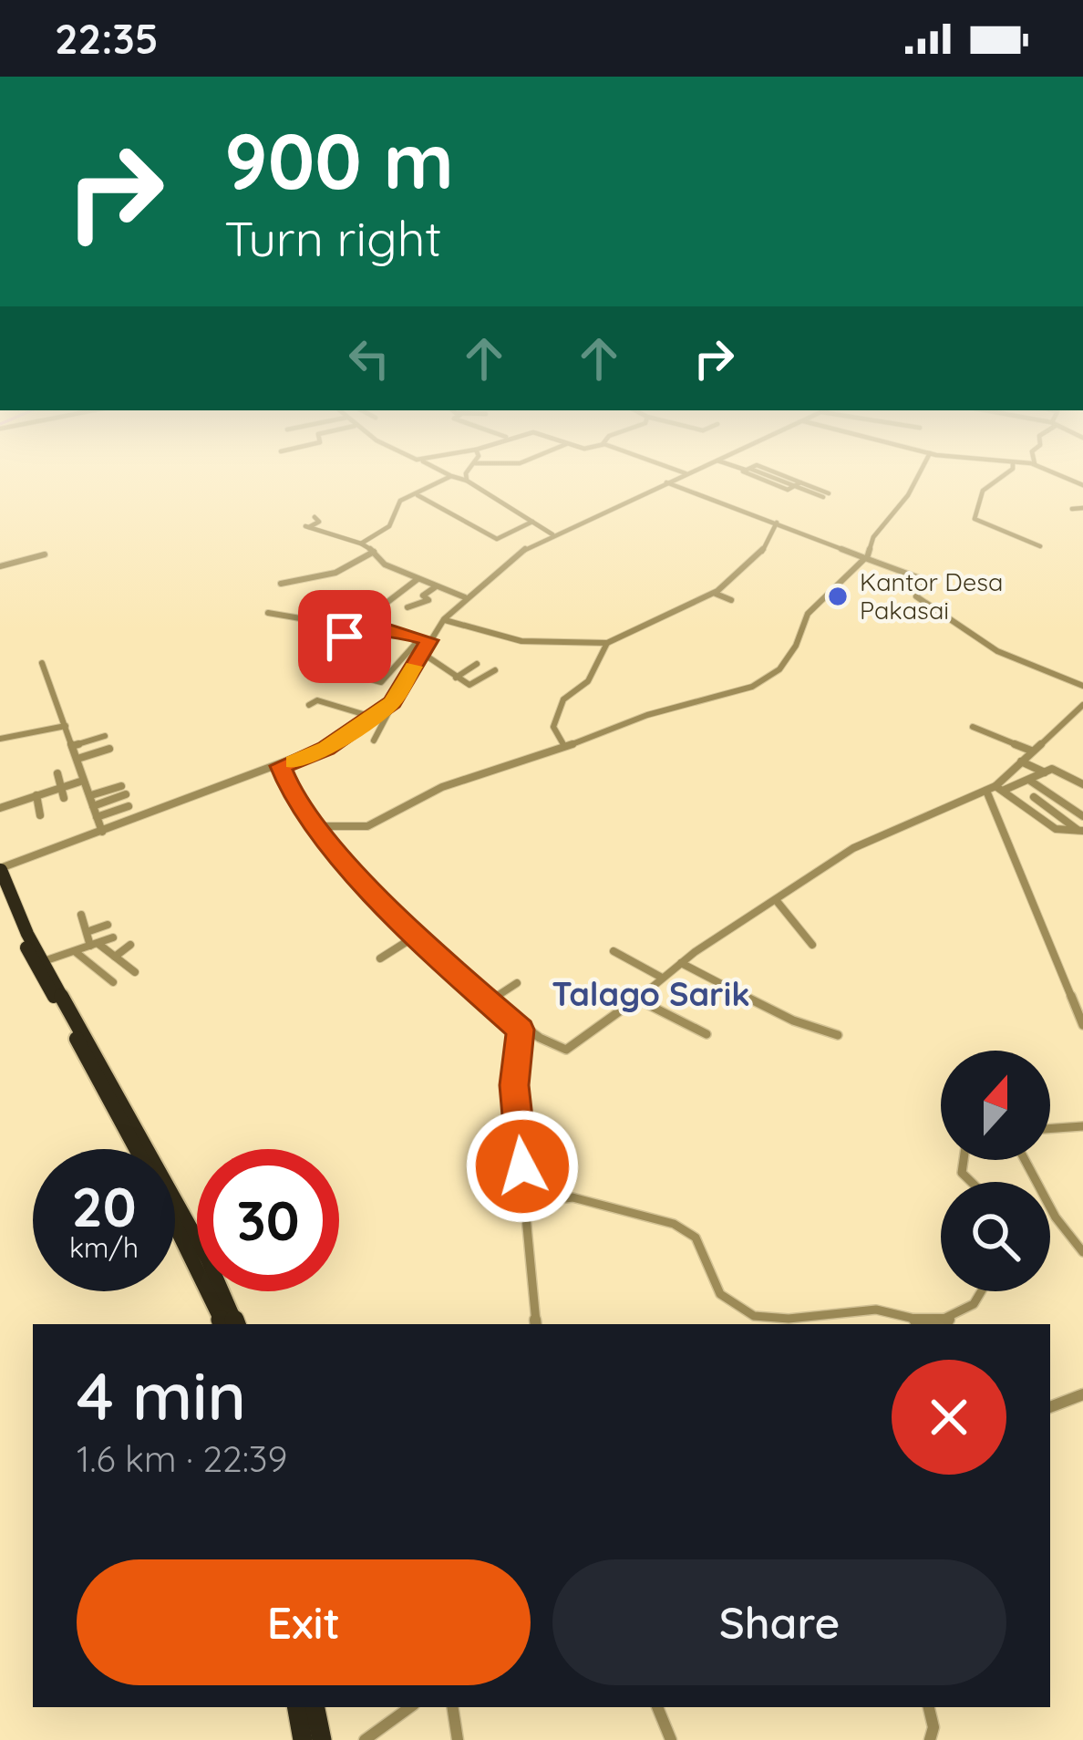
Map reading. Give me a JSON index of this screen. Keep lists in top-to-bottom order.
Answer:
{
  "districts": ["Talago Sarik"],
  "places": ["Kantor Desa Pakasai"],
  "north": "top",
  "page": {
    "status": "22:35",
    "turn": ["900 m", "Turn right"],
    "speed": "20 km/h",
    "limit": "30",
    "heading": ["4 min", "1.6 km · 22:39"],
    "buttons": ["Exit", "Share"]
  }
}
